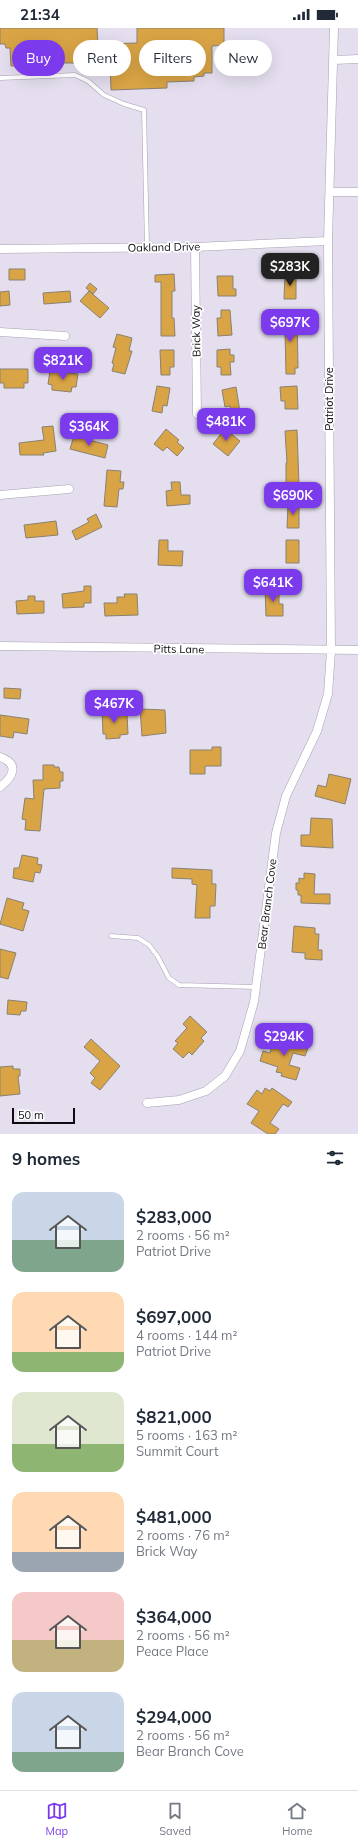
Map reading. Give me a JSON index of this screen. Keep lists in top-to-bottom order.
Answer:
{
  "streets": {
    "street": [
      "Oakland Drive",
      "Brick Way",
      "Patriot Drive",
      "Pitts Lane",
      "Bear Branch Cove"
    ]
  },
  "crossings": [
    ["Oakland Drive", "Brick Way"],
    ["Oakland Drive", "Patriot Drive"],
    ["Patriot Drive", "Pitts Lane"],
    ["Patriot Drive", "Bear Branch Cove"],
    ["Pitts Lane", "Bear Branch Cove"]
  ],
  "scale_bar": "50 m",
  "page": {
    "status": "21:34",
    "chip": [
      "Buy",
      "Rent",
      "Filters",
      "New"
    ],
    "price": [
      "$283K",
      "$697K",
      "$821K",
      "$481K",
      "$364K",
      "$690K",
      "$641K",
      "$467K",
      "$294K"
    ],
    "scale": "50 m",
    "heading": "9 homes",
    "list": [
      {
        "name": "$283,000",
        "note": "2 rooms · 56 m² · Patriot Drive"
      },
      {
        "name": "$697,000",
        "note": "4 rooms · 144 m² · Patriot Drive"
      },
      {
        "name": "$821,000",
        "note": "5 rooms · 163 m² · Summit Court"
      },
      {
        "name": "$481,000",
        "note": "2 rooms · 76 m² · Brick Way"
      },
      {
        "name": "$364,000",
        "note": "2 rooms · 56 m² · Peace Place"
      },
      {
        "name": "$294,000",
        "note": "2 rooms · 56 m² · Bear Branch Cove"
      }
    ],
    "tabs": ["Map", "Saved", "Home"]
  }
}
